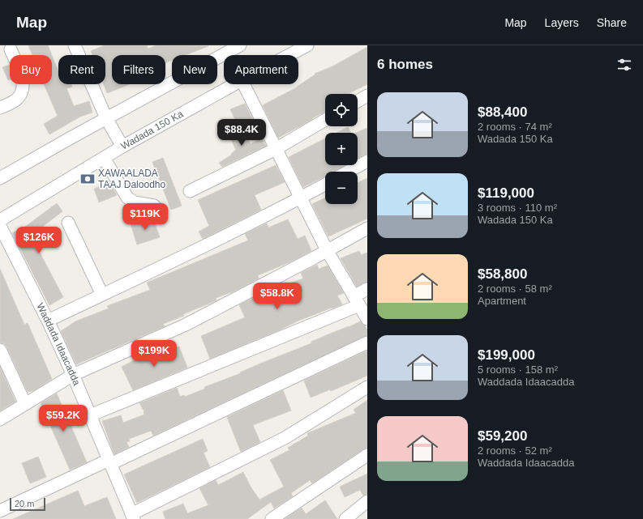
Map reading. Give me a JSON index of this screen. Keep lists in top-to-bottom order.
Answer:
{
  "streets": {
    "street": ["Wadada 150 Ka", "Waddada Idaacadda"]
  },
  "places": {
    "bank": ["XAWAALADA TAAJ Daloodho"]
  },
  "scale_bar": "20 m",
  "page": {
    "header": "Map",
    "nav": ["Map", "Layers", "Share"],
    "heading": "6 homes",
    "chip": [
      "Buy",
      "Rent",
      "Filters",
      "New",
      "Apartment"
    ],
    "list": [
      {
        "name": "$88,400",
        "note": "2 rooms · 74 m² · Wadada 150 Ka"
      },
      {
        "name": "$119,000",
        "note": "3 rooms · 110 m² · Wadada 150 Ka"
      },
      {
        "name": "$58,800",
        "note": "2 rooms · 58 m² · Apartment"
      },
      {
        "name": "$199,000",
        "note": "5 rooms · 158 m² · Waddada Idaacadda"
      },
      {
        "name": "$59,200",
        "note": "2 rooms · 52 m² · Waddada Idaacadda"
      }
    ],
    "map_buttons": ["+", "−"],
    "price": [
      "$88.4K",
      "$119K",
      "$126K",
      "$58.8K",
      "$199K",
      "$59.2K"
    ],
    "scale": "20 m"
  }
}
